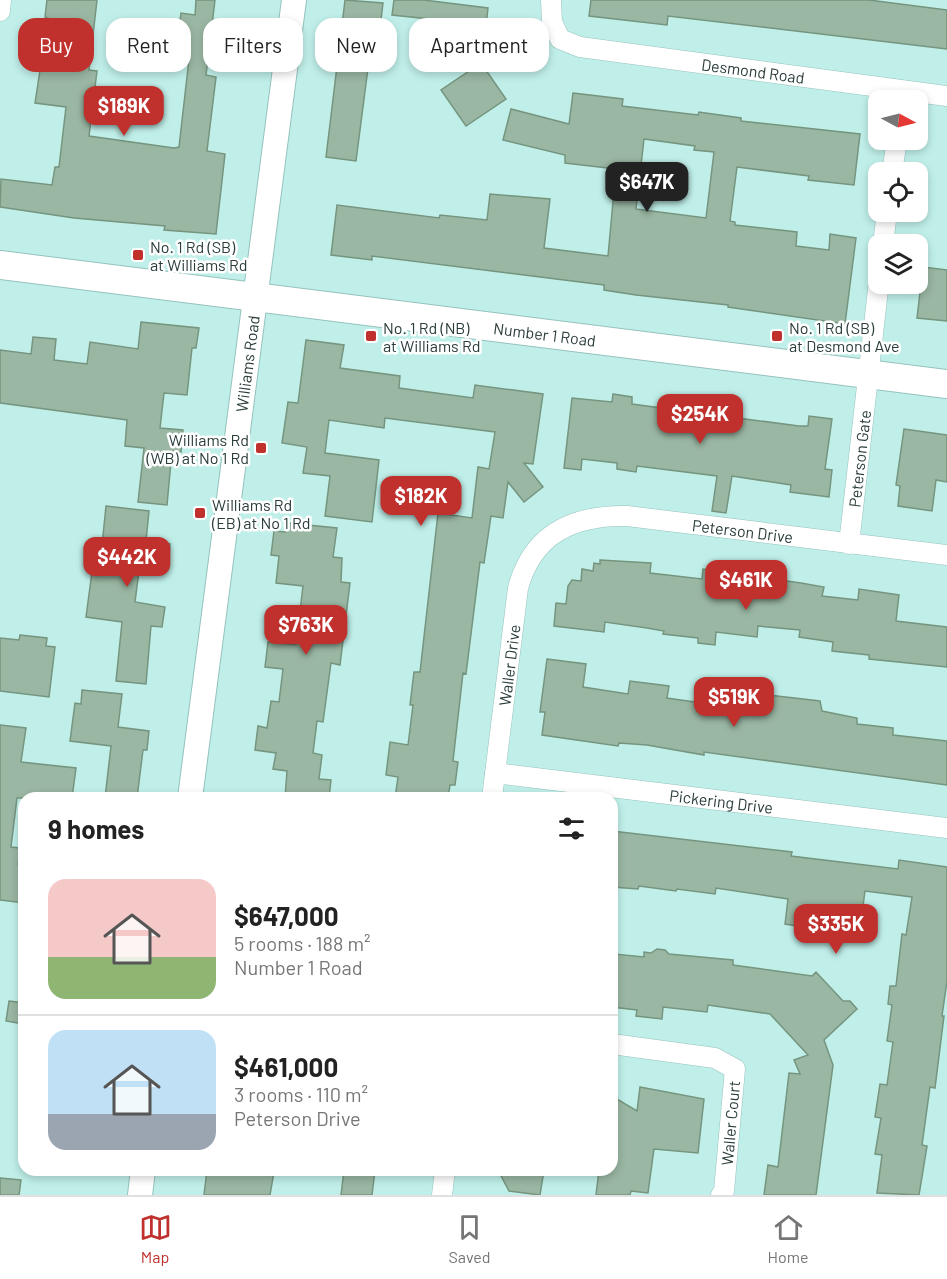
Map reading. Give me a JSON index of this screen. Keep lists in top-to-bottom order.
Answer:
{
  "streets": {
    "main road": ["Number 1 Road"],
    "street": [
      "Desmond Road",
      "Williams Road",
      "Peterson Gate",
      "Peterson Drive",
      "Waller Drive",
      "Pickering Drive",
      "Waller Court"
    ]
  },
  "crossings": [
    ["Number 1 Road", "Williams Road"],
    ["Number 1 Road", "Peterson Gate"],
    ["Peterson Gate", "Peterson Drive"],
    ["Peterson Drive", "Waller Drive"],
    ["Waller Drive", "Pickering Drive"]
  ],
  "places": {
    "transit": [
      "No. 1 Rd (SB) at Williams Rd",
      "No. 1 Rd (NB) at Williams Rd",
      "No. 1 Rd (SB) at Desmond Ave",
      "Williams Rd (WB) at No 1 Rd",
      "Williams Rd (EB) at No 1 Rd"
    ]
  },
  "north": "right",
  "page": {
    "chip": [
      "Buy",
      "Rent",
      "Filters",
      "New",
      "Apartment"
    ],
    "price": [
      "$189K",
      "$647K",
      "$254K",
      "$182K",
      "$442K",
      "$461K",
      "$763K",
      "$519K",
      "$335K"
    ],
    "heading": "9 homes",
    "list": [
      {
        "name": "$647,000",
        "note": "5 rooms · 188 m² · Number 1 Road"
      },
      {
        "name": "$461,000",
        "note": "3 rooms · 110 m² · Peterson Drive"
      }
    ],
    "tabs": ["Map", "Saved", "Home"]
  }
}
